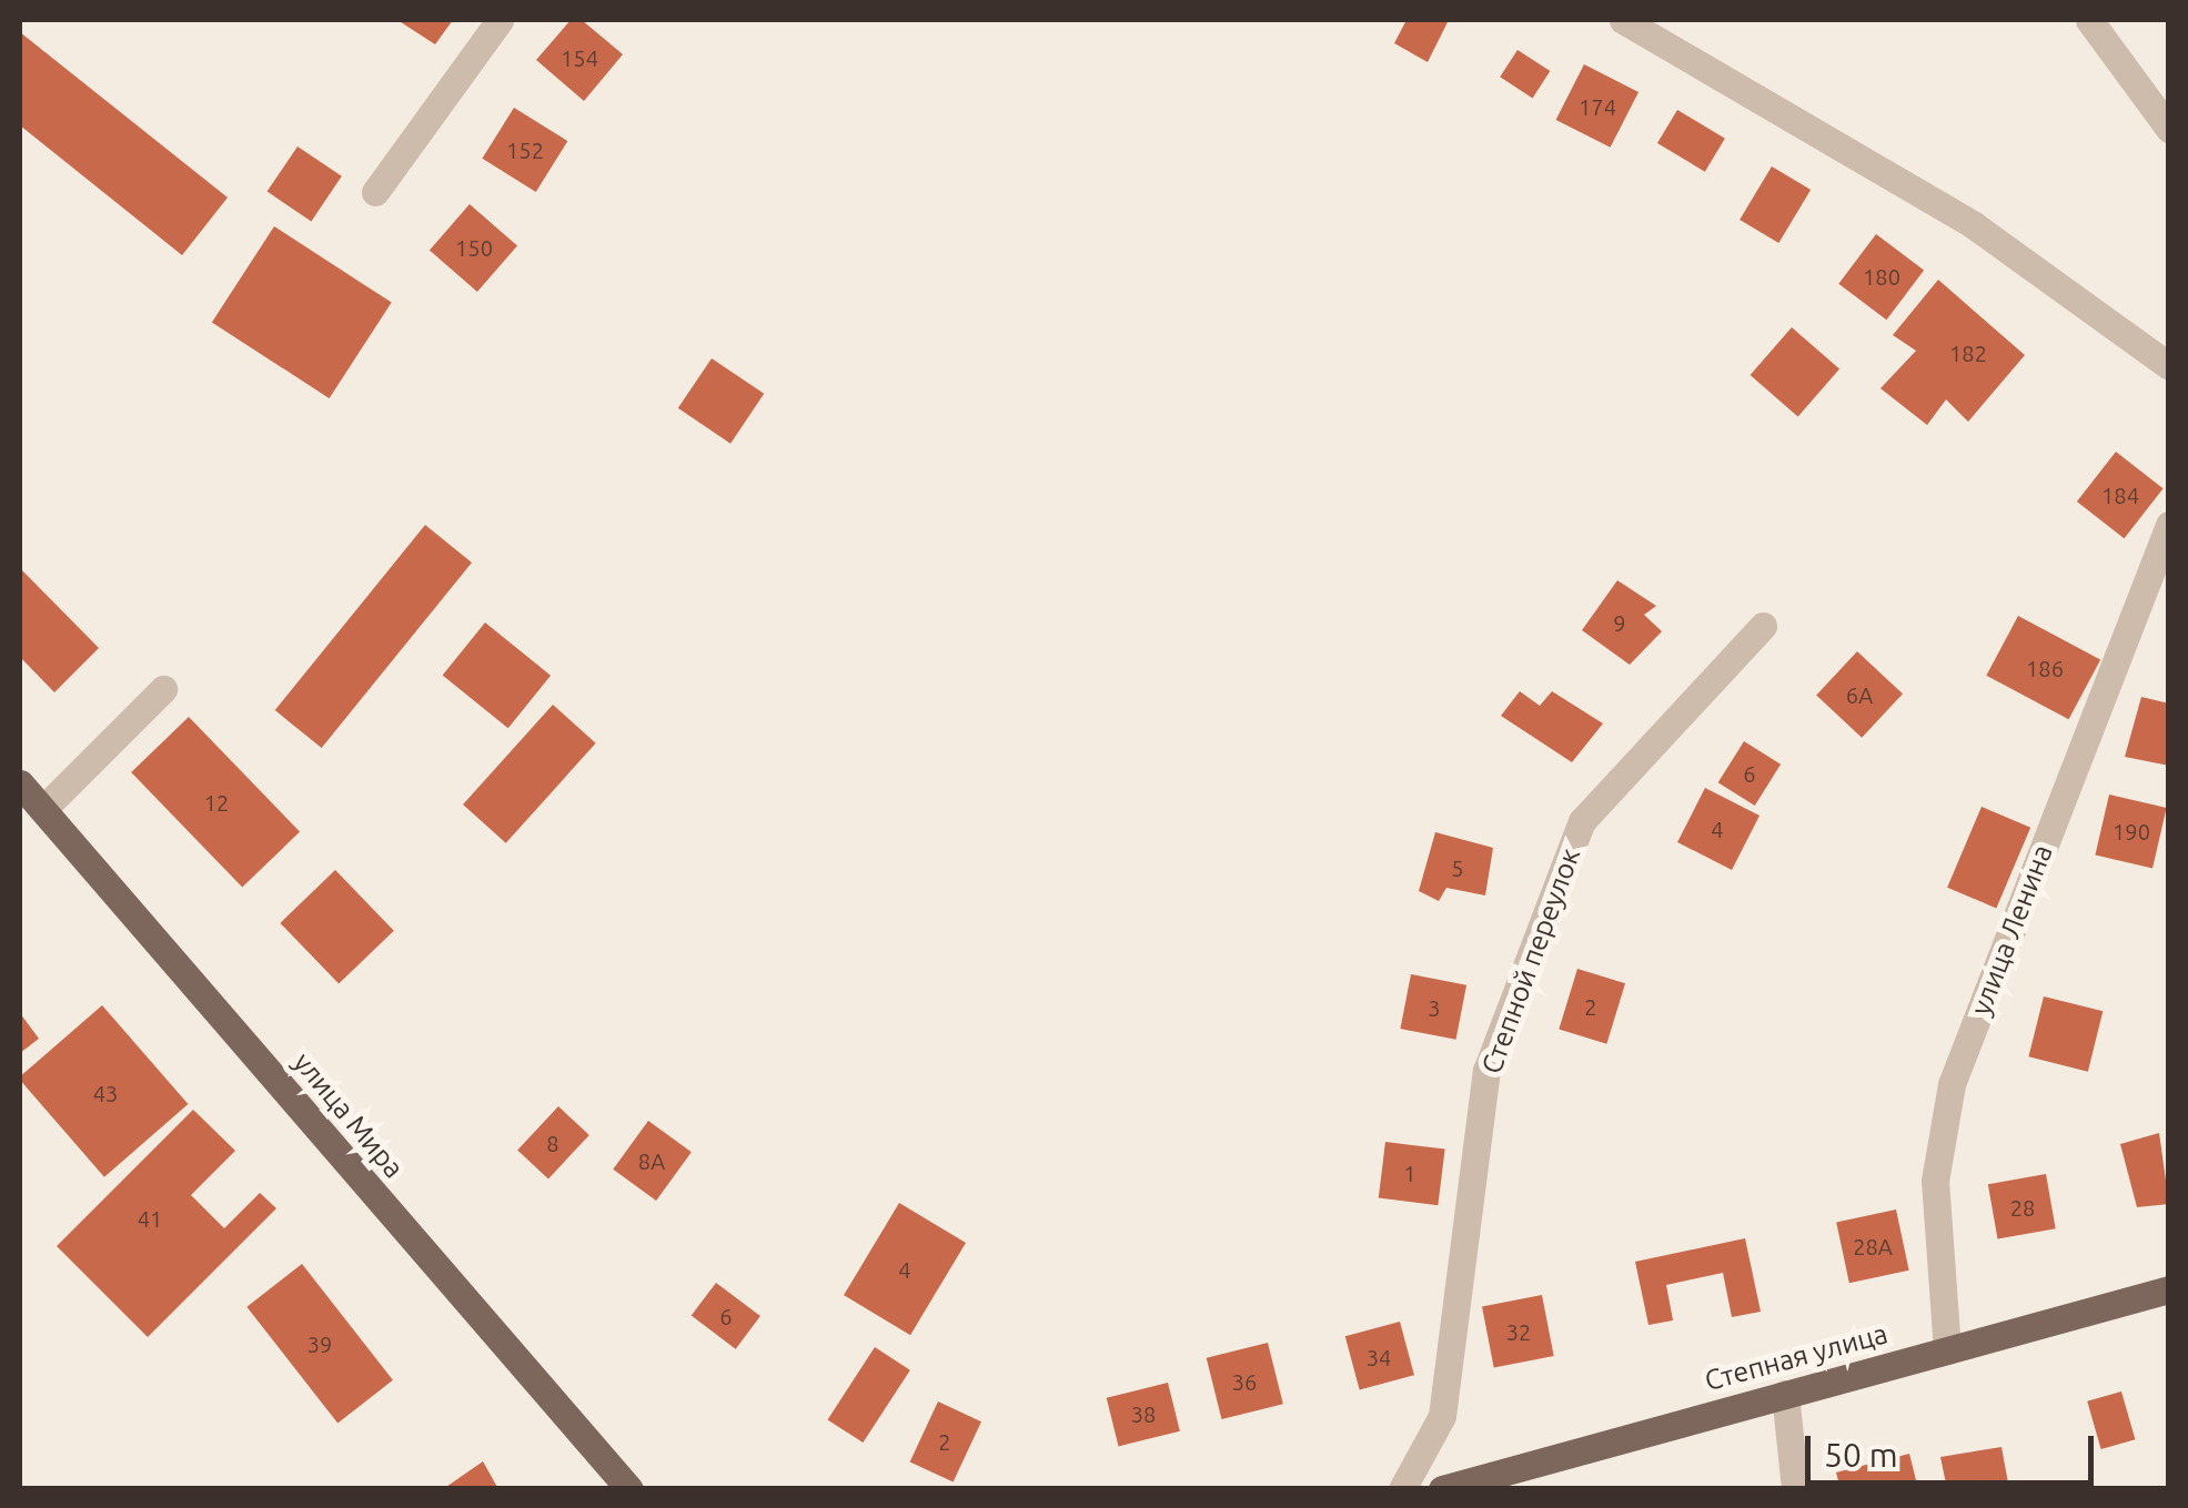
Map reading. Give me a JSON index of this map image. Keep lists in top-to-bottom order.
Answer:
{
  "streets": {
    "main road": ["улица Мира", "Степная улица"],
    "street": ["улица Ленина", "Степной переулок"]
  },
  "crossings": [
    ["улица Ленина", "Степная улица"]
  ],
  "house_numbers": [
    "154",
    "174",
    "152",
    "150",
    "180",
    "182",
    "184",
    "9",
    "186",
    "6А",
    "6",
    "12",
    "4",
    "190",
    "5",
    "2",
    "3",
    "43",
    "8",
    "8А",
    "1",
    "28",
    "41",
    "28А",
    "4",
    "6",
    "32",
    "39",
    "34",
    "36",
    "38",
    "2"
  ],
  "scale_bar": "50 m"
}
